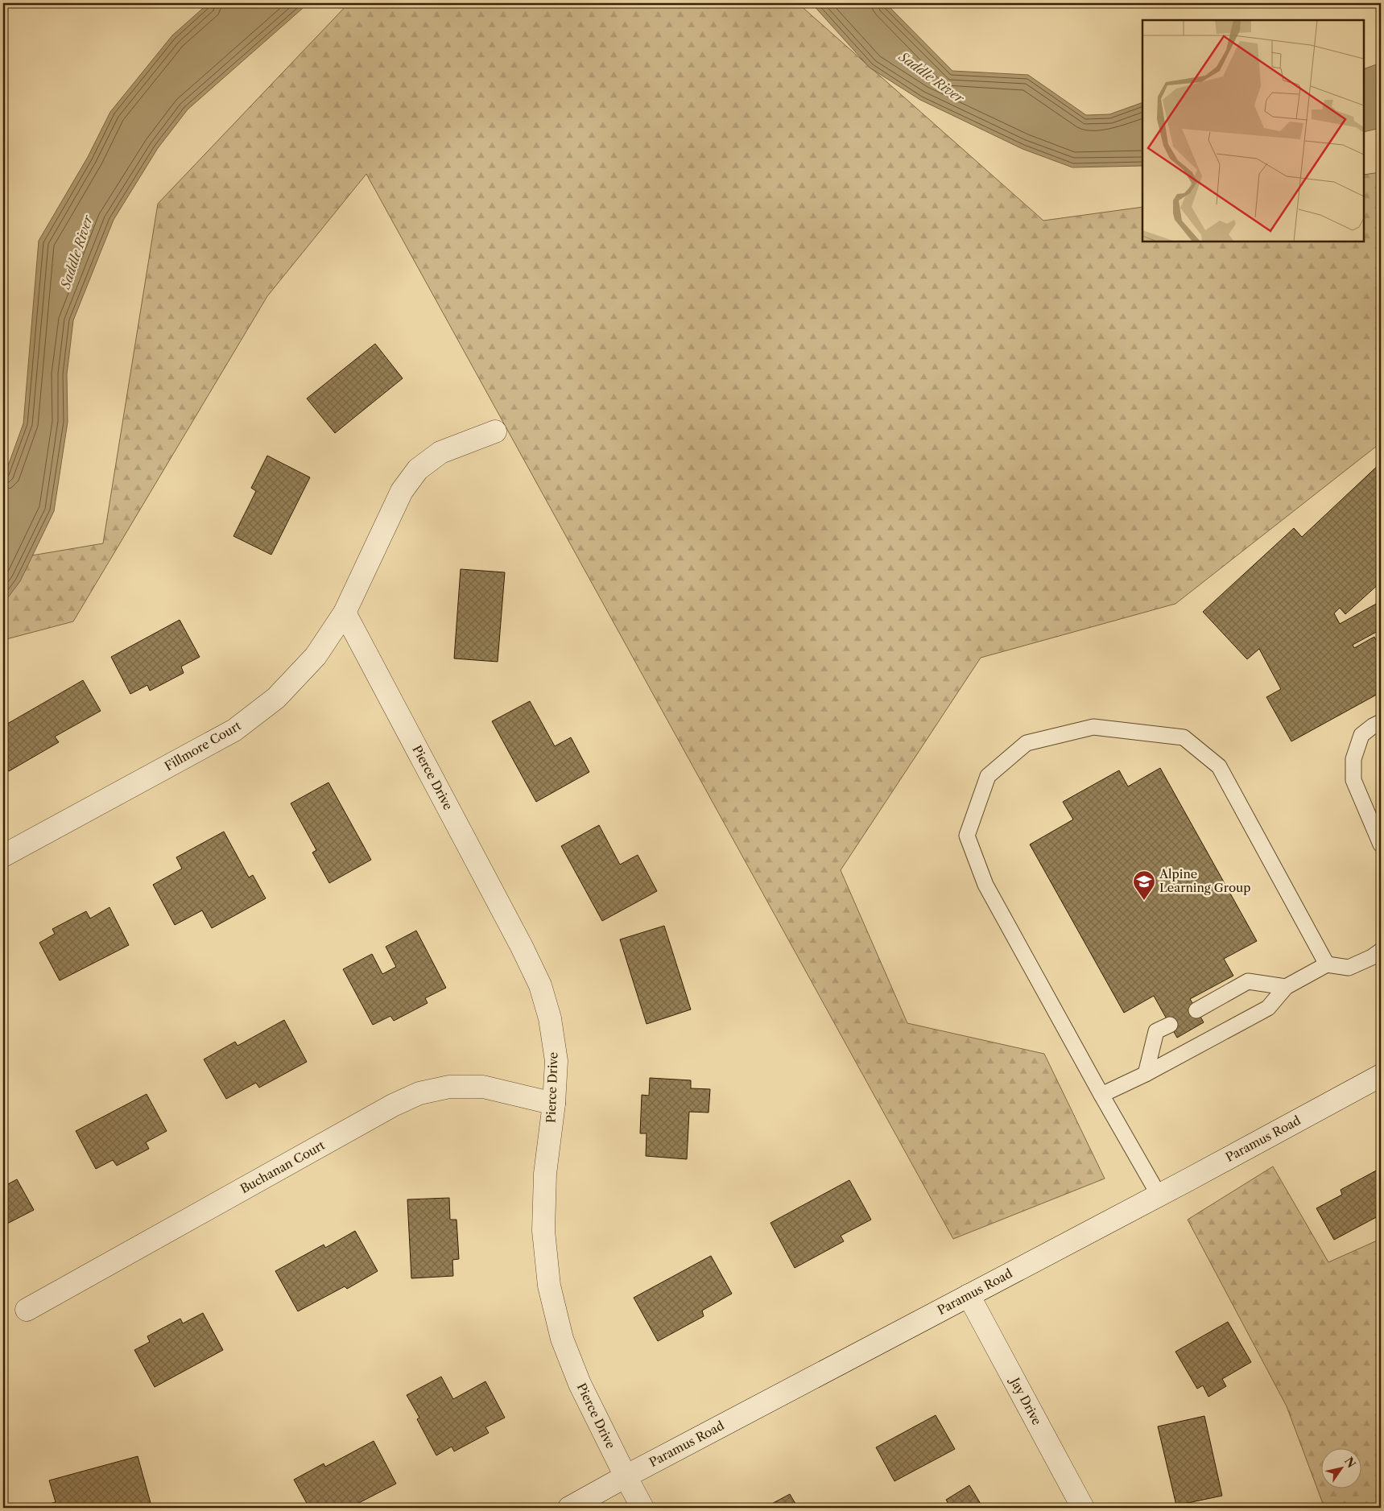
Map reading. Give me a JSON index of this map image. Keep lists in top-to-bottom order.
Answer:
{
  "streets": {
    "street": [
      "Fillmore Court",
      "Pierce Drive",
      "Paramus Road",
      "Buchanan Court",
      "Jay Drive"
    ]
  },
  "crossings": [
    ["Fillmore Court", "Pierce Drive"],
    ["Pierce Drive", "Paramus Road"],
    ["Pierce Drive", "Buchanan Court"],
    ["Paramus Road", "Jay Drive"]
  ],
  "water": ["Saddle River"],
  "places": {
    "school or university": ["Alpine Learning Group"]
  },
  "north": "top right"
}
